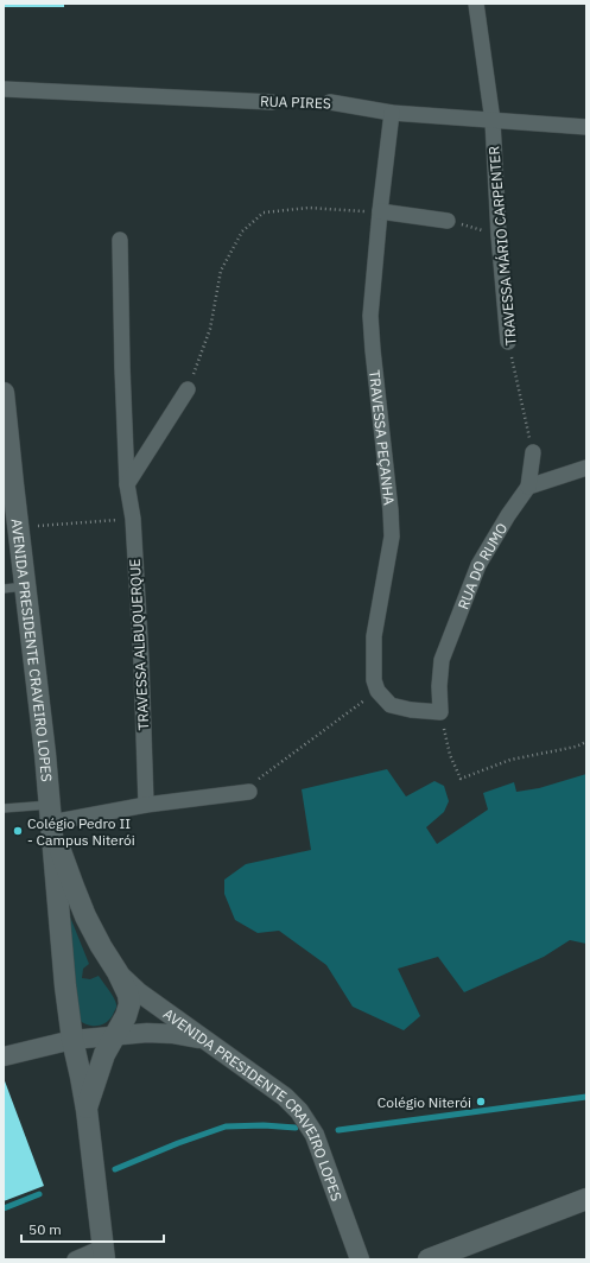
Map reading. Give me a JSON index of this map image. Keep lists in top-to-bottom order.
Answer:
{
  "streets": {
    "main road": ["AVENIDA PRESIDENTE CRAVEIRO LOPES"],
    "street": [
      "RUA PIRES",
      "TRAVESSA MÁRIO CARPENTER",
      "TRAVESSA PEÇANHA",
      "RUA DO RUMO",
      "TRAVESSA ALBUQUERQUE"
    ]
  },
  "crossings": [
    ["RUA PIRES", "TRAVESSA MÁRIO CARPENTER"],
    ["RUA PIRES", "TRAVESSA PEÇANHA"]
  ],
  "places": ["Colégio Pedro II - Campus Niterói", "Colégio Niterói"],
  "scale_bar": "50 m"
}
